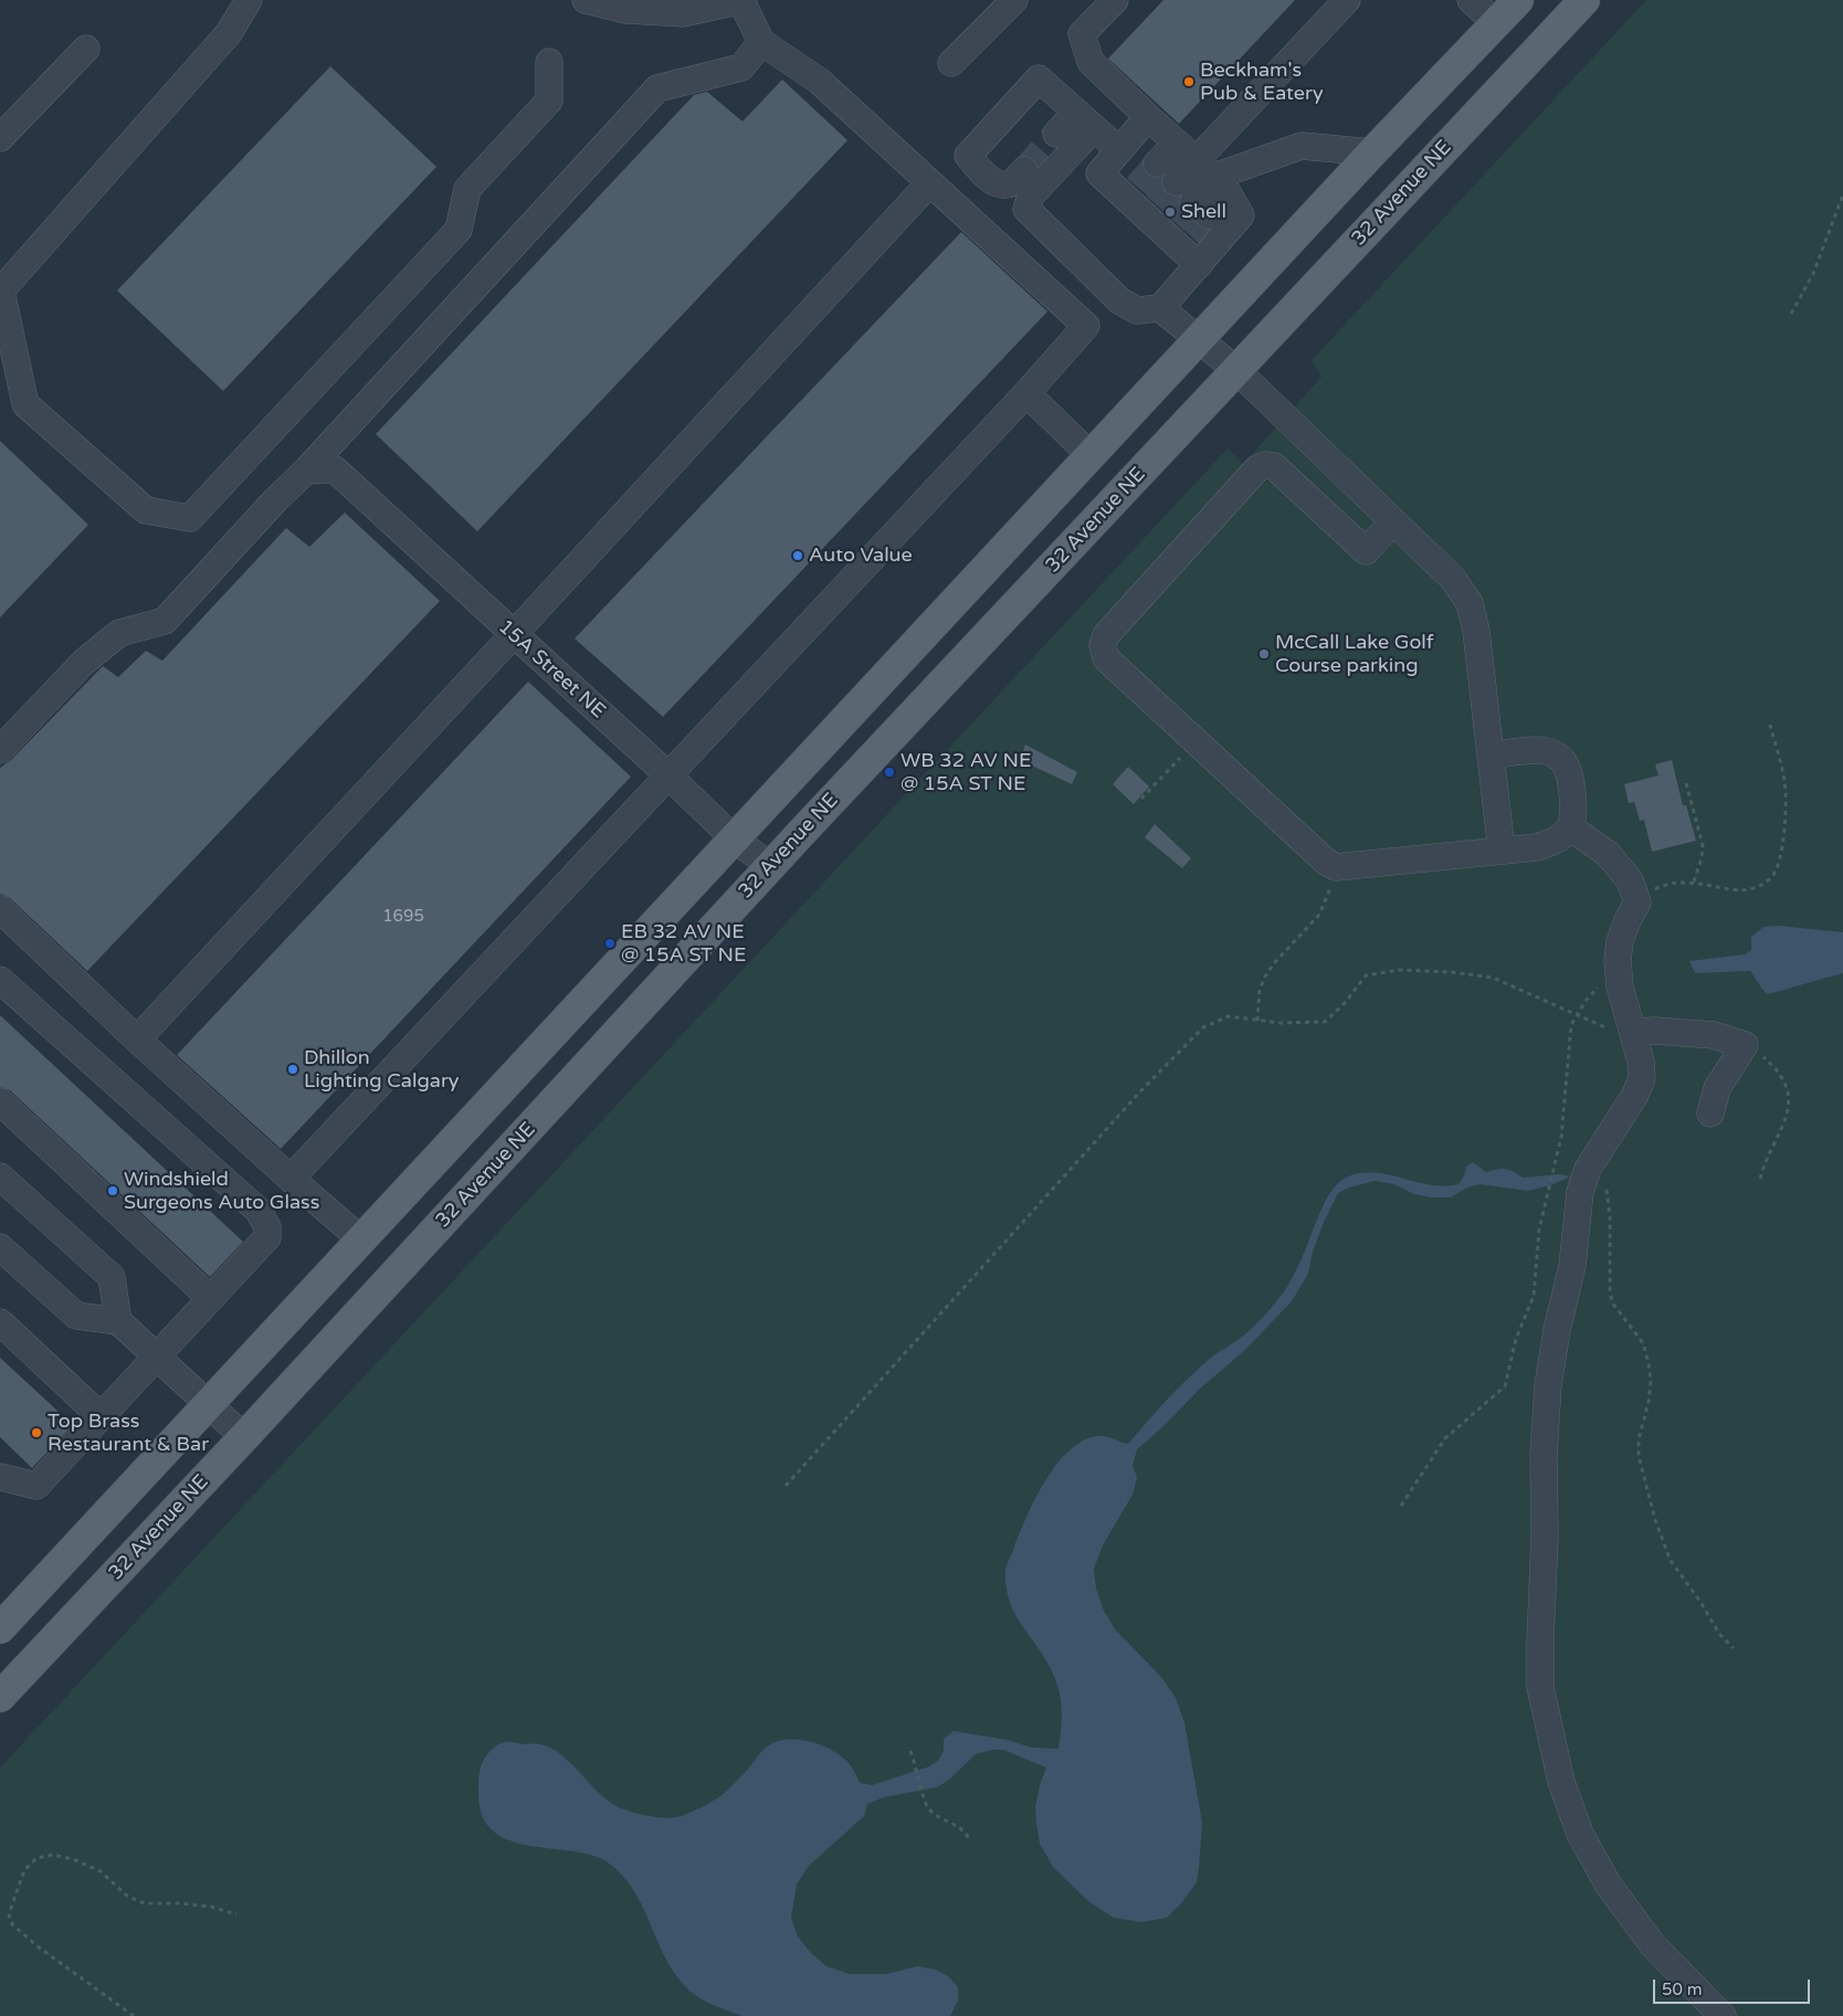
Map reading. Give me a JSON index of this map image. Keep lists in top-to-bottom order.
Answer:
{
  "streets": {
    "main road": ["32 Avenue NE"],
    "street": ["15A Street NE"]
  },
  "crossings": [
    ["32 Avenue NE", "15A Street NE"]
  ],
  "places": [
    "Beckham's Pub & Eatery",
    "Shell",
    "Auto Value",
    "McCall Lake Golf Course parking",
    "WB 32 AV NE @ 15A ST NE",
    "EB 32 AV NE @ 15A ST NE",
    "Dhillon Lighting Calgary",
    "Windshield Surgeons Auto Glass",
    "Top Brass Restaurant & Bar"
  ],
  "house_numbers": ["1695"],
  "scale_bar": "50 m"
}
